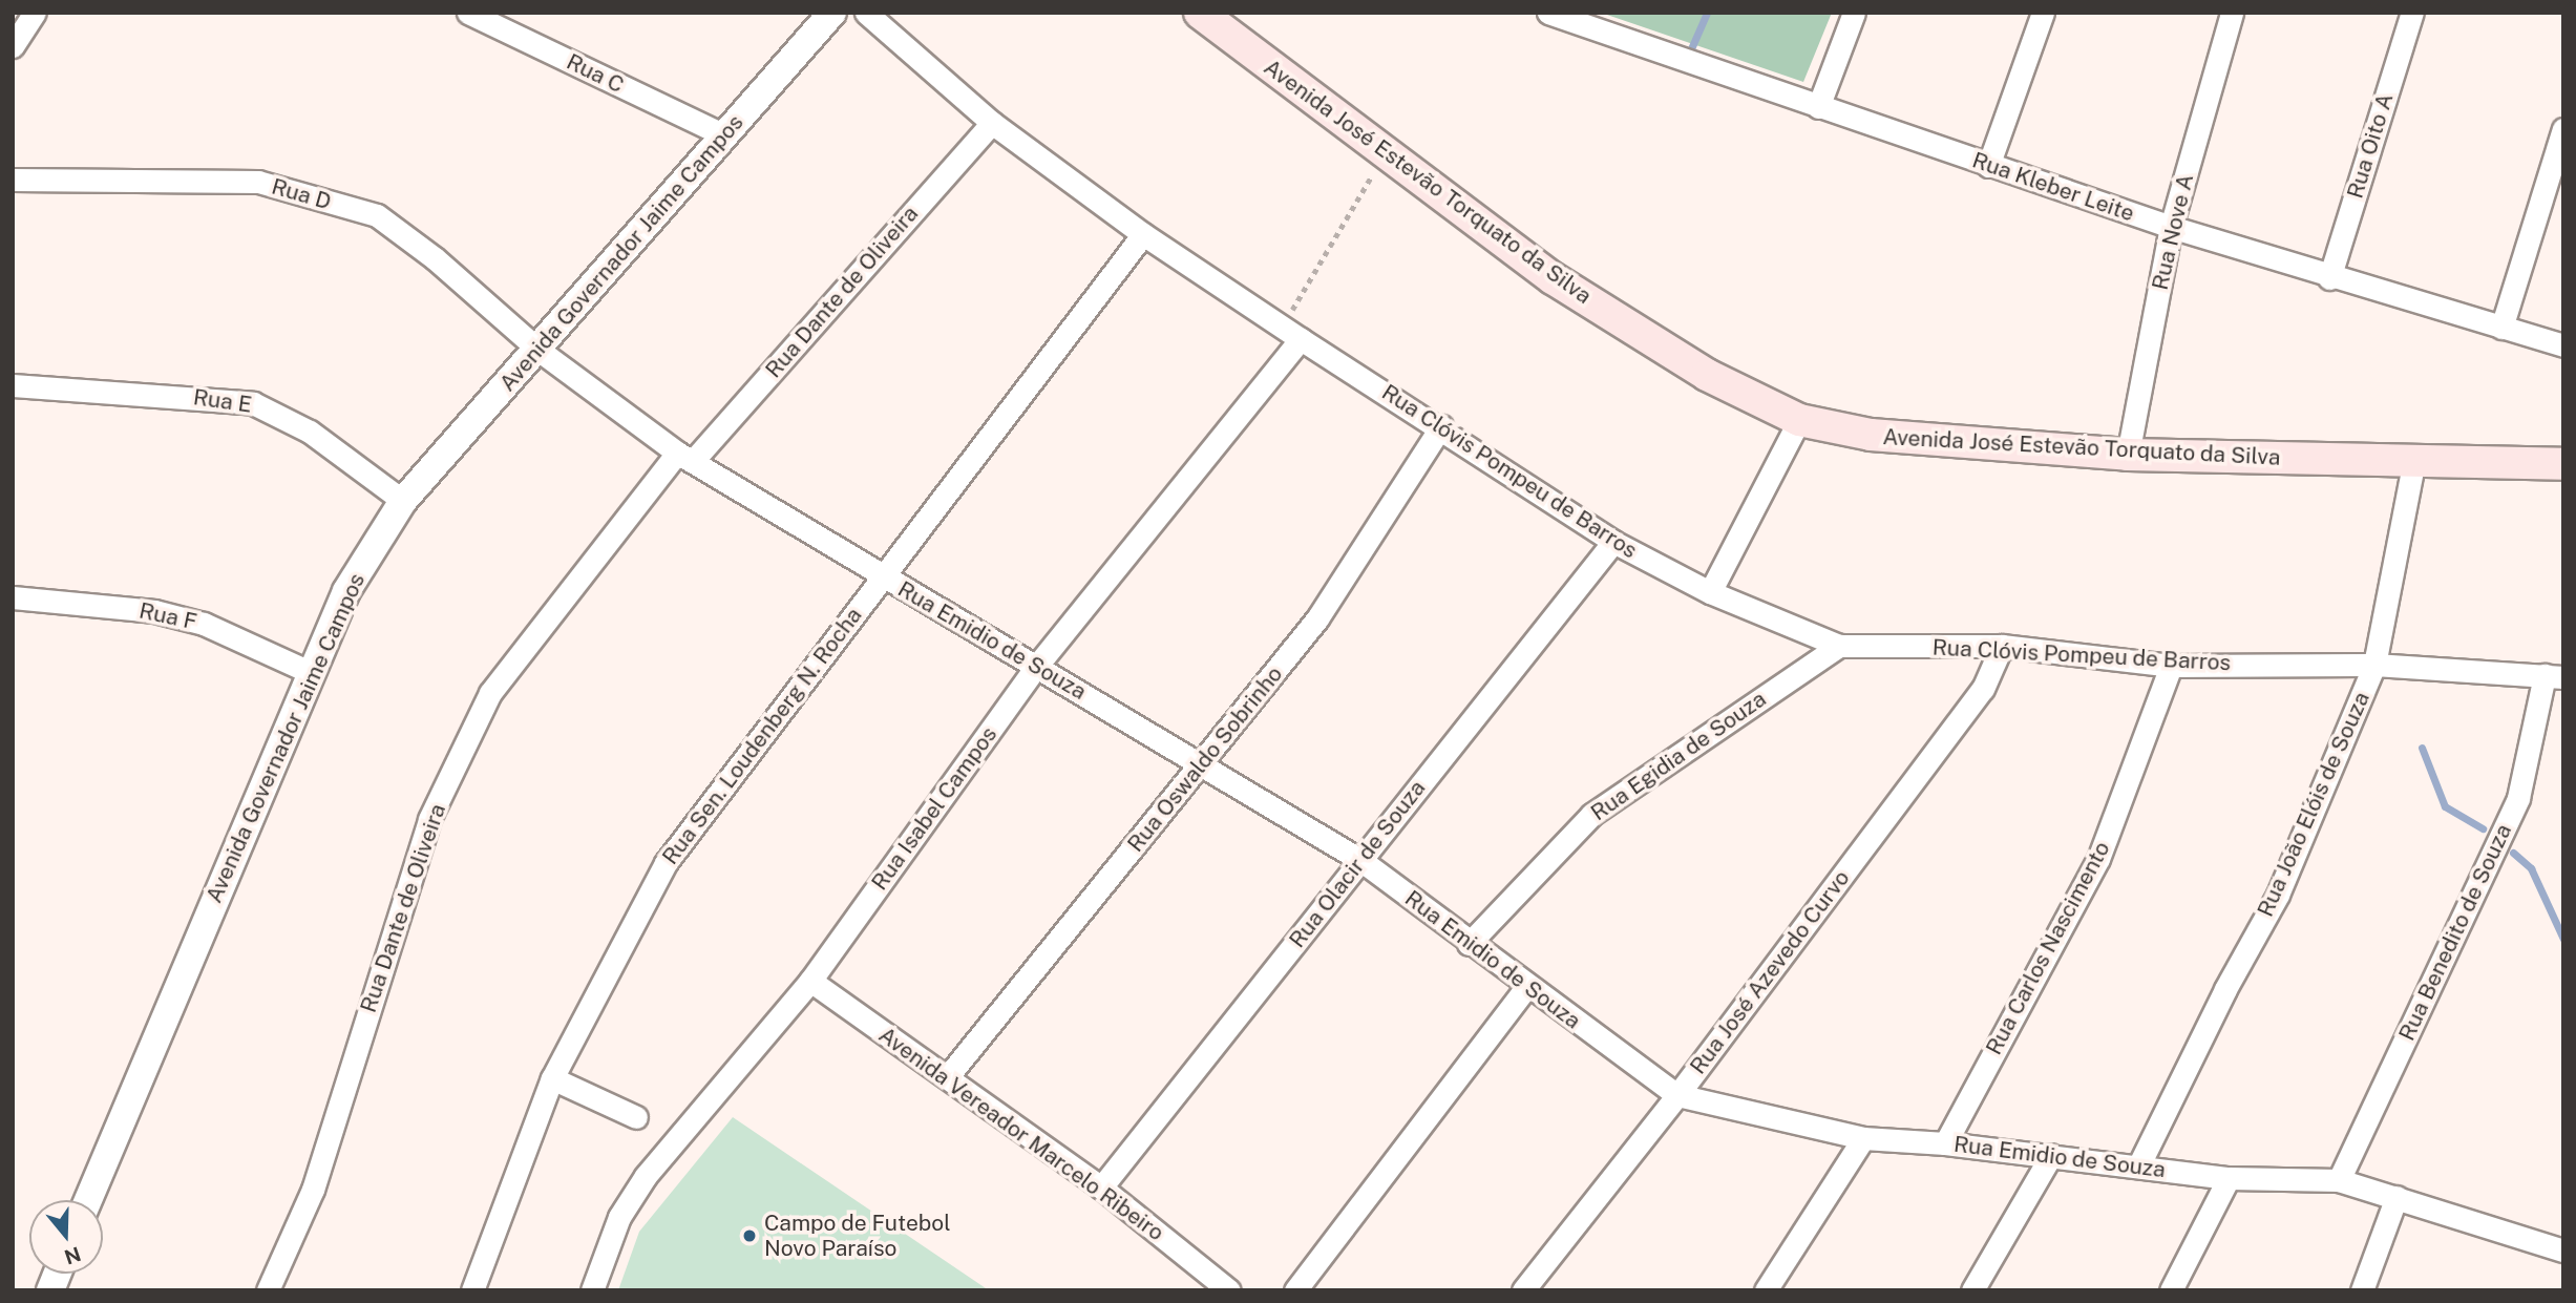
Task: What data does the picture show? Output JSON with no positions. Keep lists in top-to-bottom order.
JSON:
{
  "streets": {
    "main road": ["Avenida José Estevão Torquato da Silva"],
    "street": [
      "Rua C",
      "Rua Oito A",
      "Rua Kleber Leite",
      "Rua D",
      "Rua Nove A",
      "Avenida Governador Jaime Campos",
      "Rua Dante de Oliveira",
      "Rua E",
      "Rua Clóvis Pompeu de Barros",
      "Rua F",
      "Rua Emidio de Souza",
      "Rua Sen. Loudenberg N. Rocha",
      "Rua Egidia de Souza",
      "Rua Oswaldo Sobrinho",
      "Rua João Elóis de Souza",
      "Rua Isabel Campos",
      "Rua Olacir de Souza",
      "Rua Benedito de Souza",
      "Rua Carlos Nascimento",
      "Rua José Azevedo Curvo",
      "Avenida Vereador Marcelo Ribeiro"
    ]
  },
  "crossings": [
    ["Rua C", "Avenida Governador Jaime Campos"],
    ["Rua Oito A", "Rua Kleber Leite"],
    ["Avenida José Estevão Torquato da Silva", "Rua Nove A"],
    ["Avenida José Estevão Torquato da Silva", "Rua João Elóis de Souza"],
    ["Rua Kleber Leite", "Rua Nove A"],
    ["Rua D", "Avenida Governador Jaime Campos"],
    ["Rua D", "Rua Emidio de Souza"],
    ["Avenida Governador Jaime Campos", "Rua E"],
    ["Avenida Governador Jaime Campos", "Rua F"],
    ["Avenida Governador Jaime Campos", "Rua Emidio de Souza"],
    ["Rua Dante de Oliveira", "Rua Clóvis Pompeu de Barros"],
    ["Rua Dante de Oliveira", "Rua Emidio de Souza"],
    ["Rua Clóvis Pompeu de Barros", "Rua Sen. Loudenberg N. Rocha"],
    ["Rua Clóvis Pompeu de Barros", "Rua Egidia de Souza"],
    ["Rua Clóvis Pompeu de Barros", "Rua Oswaldo Sobrinho"],
    ["Rua Clóvis Pompeu de Barros", "Rua João Elóis de Souza"],
    ["Rua Clóvis Pompeu de Barros", "Rua Isabel Campos"],
    ["Rua Clóvis Pompeu de Barros", "Rua Olacir de Souza"],
    ["Rua Clóvis Pompeu de Barros", "Rua Benedito de Souza"],
    ["Rua Clóvis Pompeu de Barros", "Rua Carlos Nascimento"],
    ["Rua Clóvis Pompeu de Barros", "Rua José Azevedo Curvo"],
    ["Rua Emidio de Souza", "Rua Sen. Loudenberg N. Rocha"],
    ["Rua Emidio de Souza", "Rua Egidia de Souza"],
    ["Rua Emidio de Souza", "Rua Oswaldo Sobrinho"],
    ["Rua Emidio de Souza", "Rua João Elóis de Souza"],
    ["Rua Emidio de Souza", "Rua Isabel Campos"],
    ["Rua Emidio de Souza", "Rua Olacir de Souza"],
    ["Rua Emidio de Souza", "Rua Benedito de Souza"],
    ["Rua Emidio de Souza", "Rua Carlos Nascimento"],
    ["Rua Emidio de Souza", "Rua José Azevedo Curvo"],
    ["Rua Oswaldo Sobrinho", "Avenida Vereador Marcelo Ribeiro"],
    ["Rua Isabel Campos", "Avenida Vereador Marcelo Ribeiro"],
    ["Rua Olacir de Souza", "Avenida Vereador Marcelo Ribeiro"]
  ],
  "places": ["Campo de Futebol Novo Paraíso"],
  "north": "bottom"
}
